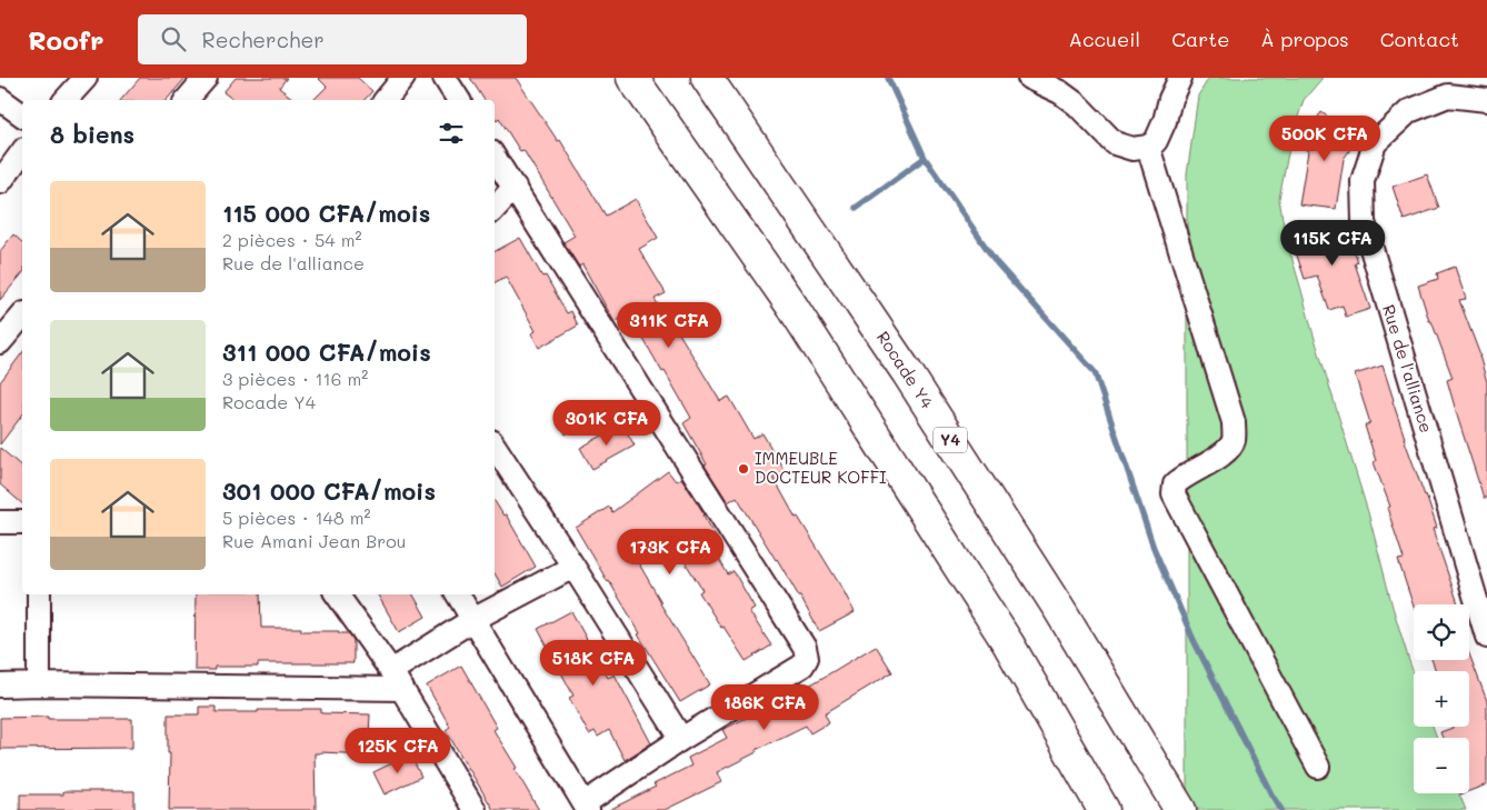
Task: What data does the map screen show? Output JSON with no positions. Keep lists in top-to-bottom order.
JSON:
{
  "streets": {
    "highway": ["Rocade Y4", "Y4"],
    "street": ["Rue de l'alliance"]
  },
  "places": ["IMMEUBLE DOCTEUR KOFFI"],
  "page": {
    "header": "Roofr",
    "search": "Rechercher",
    "nav": [
      "Accueil",
      "Carte",
      "À propos",
      "Contact"
    ],
    "heading": "8 biens",
    "price": [
      "500K CFA",
      "115K CFA",
      "311K CFA",
      "301K CFA",
      "173K CFA",
      "518K CFA",
      "186K CFA",
      "125K CFA"
    ],
    "list": [
      {
        "name": "115 000 CFA/mois",
        "note": "2 pièces · 54 m² · Rue de l'alliance"
      },
      {
        "name": "311 000 CFA/mois",
        "note": "3 pièces · 116 m² · Rocade Y4"
      },
      {
        "name": "301 000 CFA/mois",
        "note": "5 pièces · 148 m² · Rue Amani Jean Brou"
      }
    ],
    "map_buttons": ["+", "−"]
  }
}
